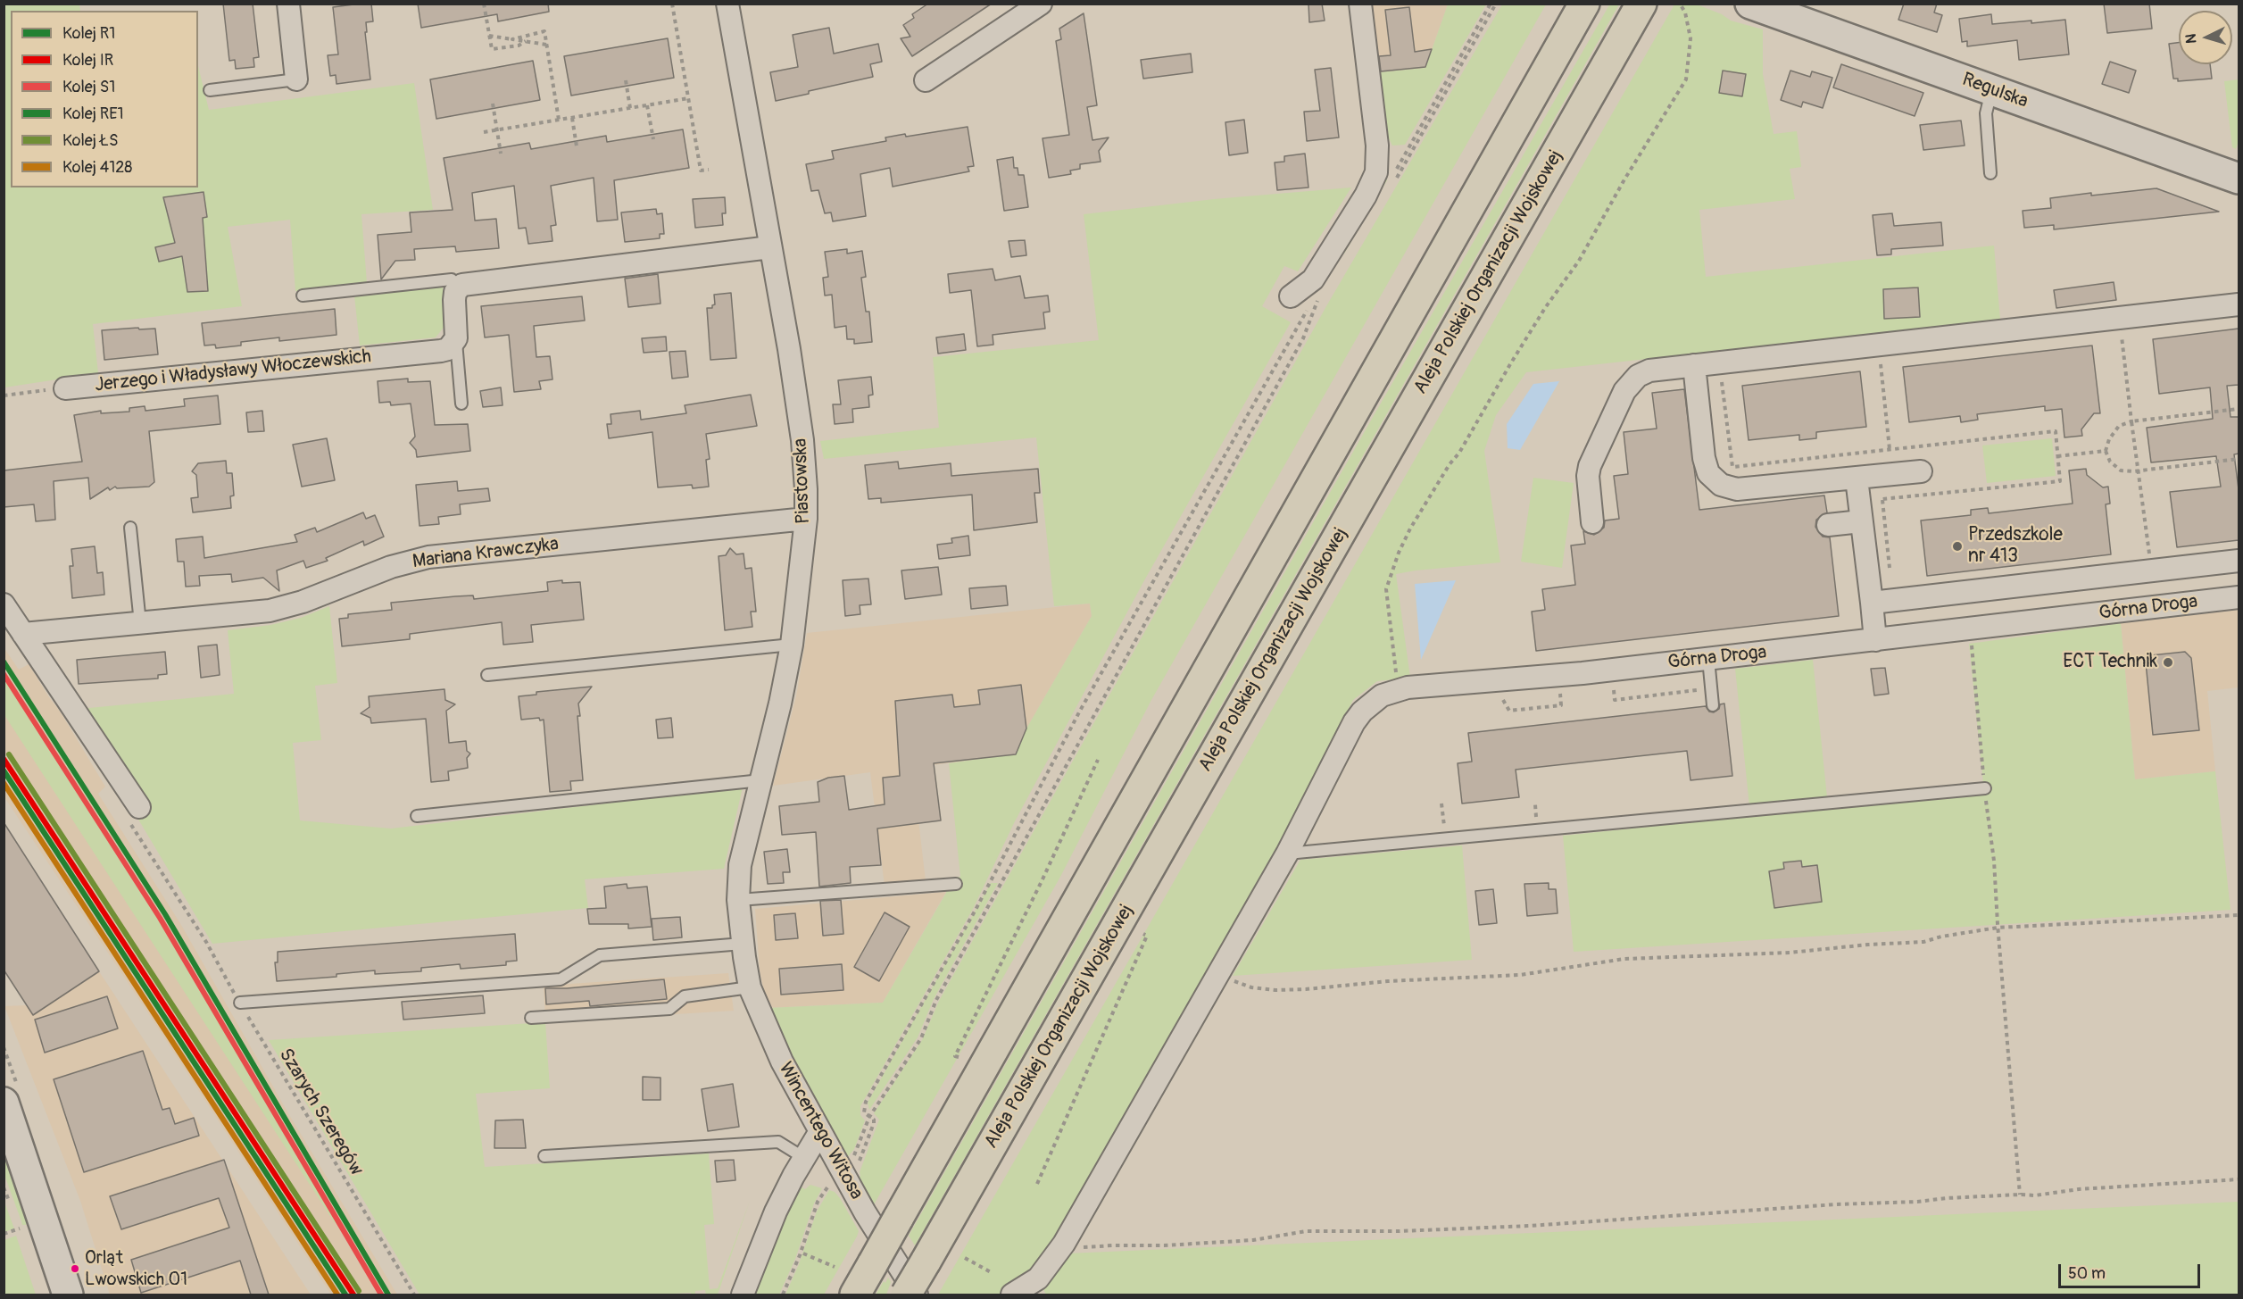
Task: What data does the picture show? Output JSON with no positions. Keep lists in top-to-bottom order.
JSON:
{
  "streets": {
    "highway": ["Aleja Polskiej Organizacji Wojskowej"],
    "street": [
      "Regulska",
      "Jerzego i Władysławy Włoczewskich",
      "Piastowska",
      "Mariana Krawczyka",
      "Górna Droga",
      "Wincentego Witosa"
    ],
    "path": ["Szarych Szeregów"]
  },
  "crossings": [
    ["Piastowska", "Mariana Krawczyka"],
    ["Piastowska", "Wincentego Witosa"]
  ],
  "places": ["Przedszkole nr 413", "ECT Technik", "Orląt Lwowskich 01"],
  "lines": [
    "rail line R1",
    "rail line S1",
    "rail line ŁS",
    "rail line IR",
    "rail line RE1",
    "rail line 4128"
  ],
  "legend": [
    "Kolej R1",
    "Kolej IR",
    "Kolej S1",
    "Kolej RE1",
    "Kolej ŁS",
    "Kolej 4128"
  ],
  "scale_bar": "50 m",
  "north": "left"
}
